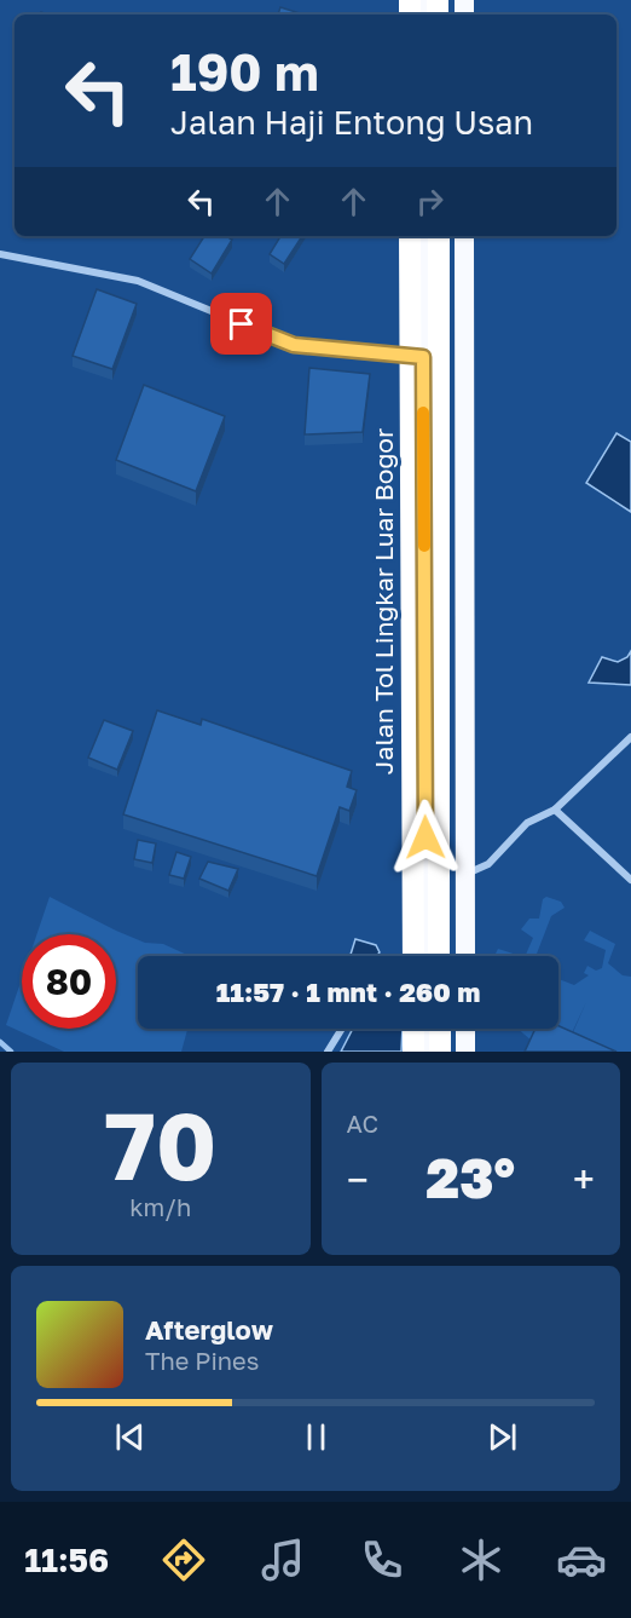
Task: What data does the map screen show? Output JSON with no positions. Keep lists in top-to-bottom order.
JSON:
{
  "streets": {
    "highway": ["Jalan Tol Lingkar Luar Bogor"]
  },
  "page": {
    "turn": ["190 m", "Jalan Haji Entong Usan"],
    "limit": "80",
    "trip": "11:57 · 1 mnt · 260 m",
    "tile": [
      ["70", "km/h"],
      "AC"
    ],
    "heat": ["−", "23°", "+"],
    "song": ["Afterglow", "The Pines"],
    "tabs": "11:56"
  }
}
